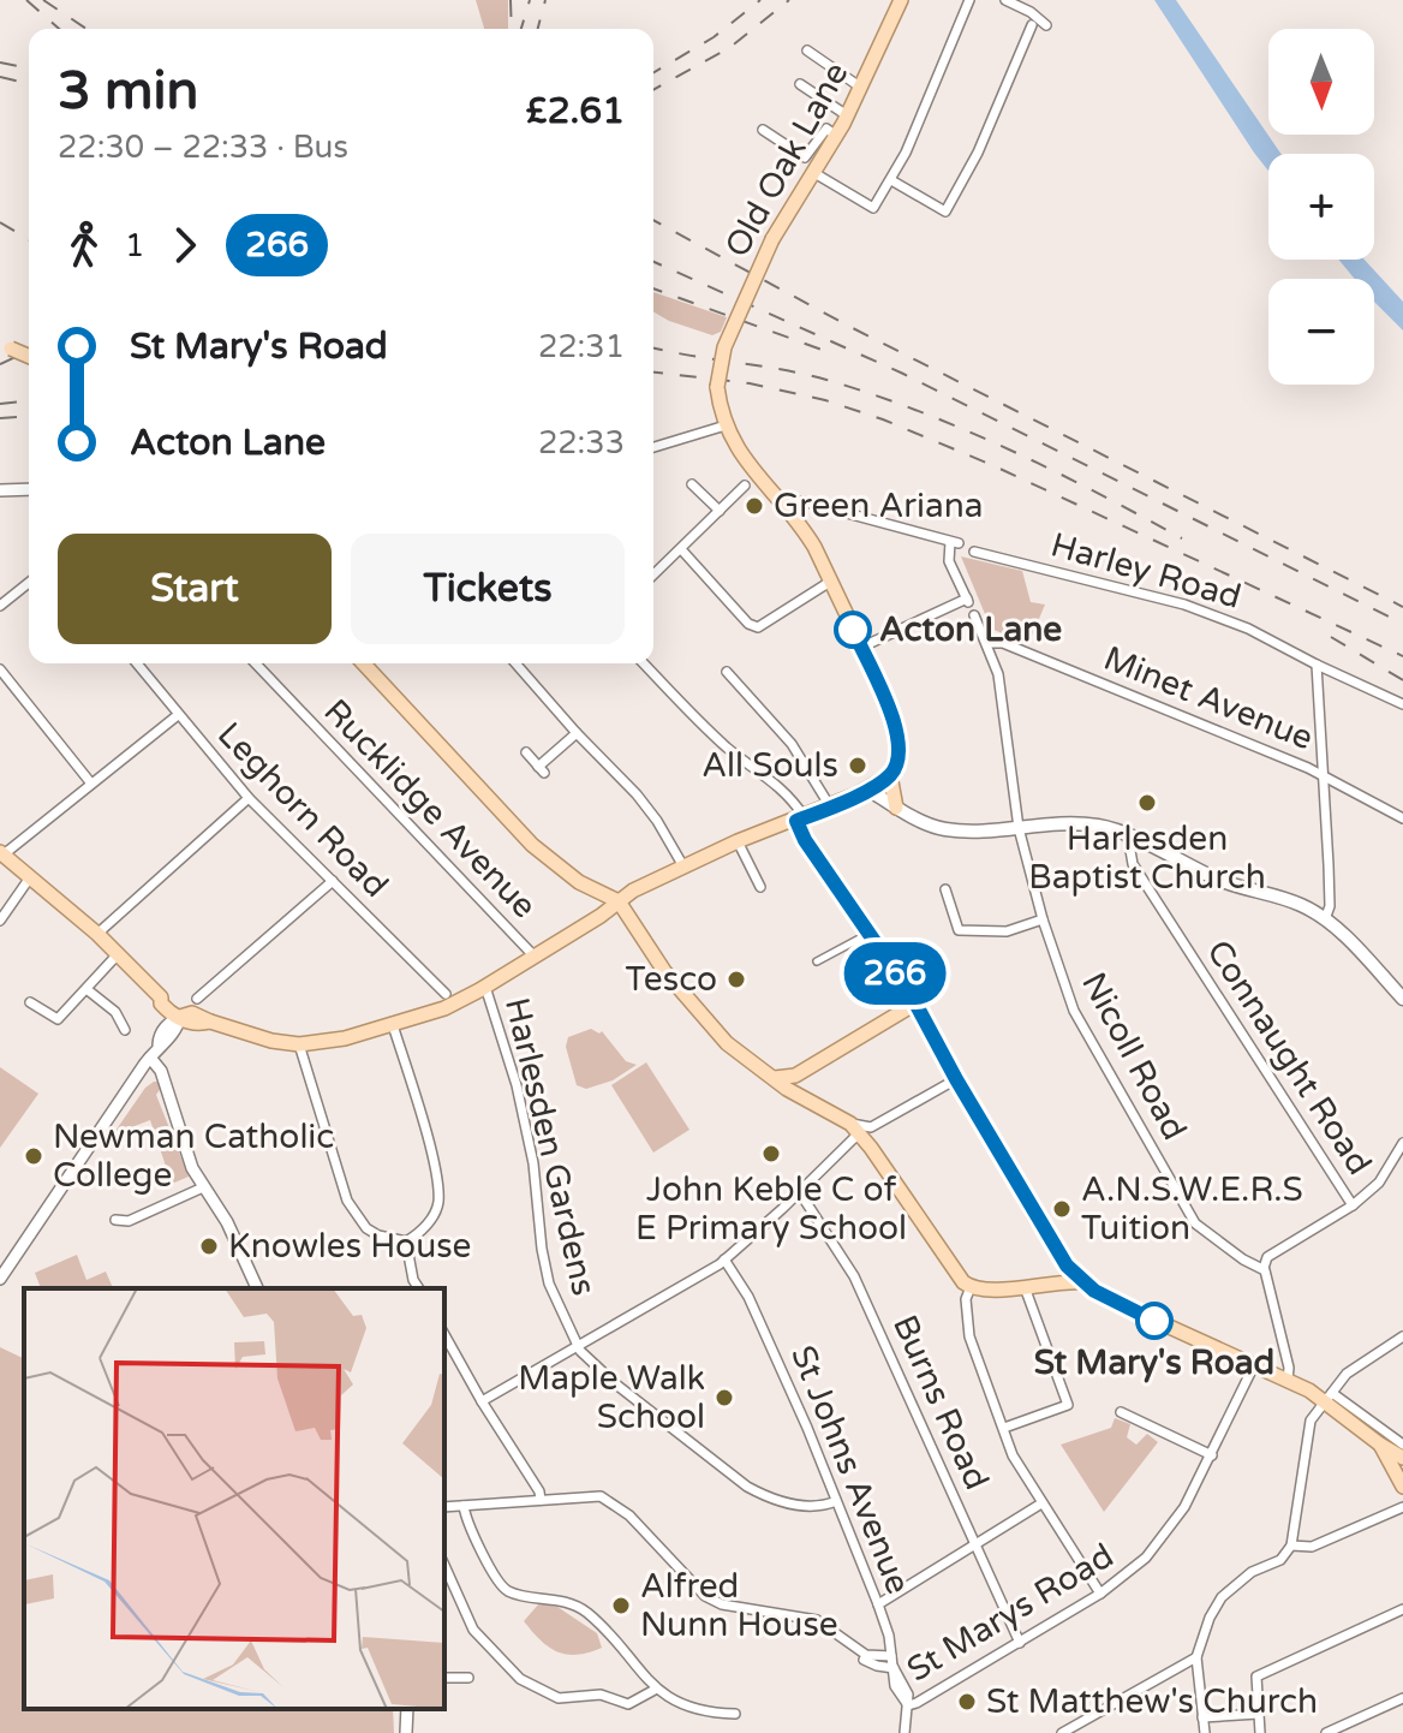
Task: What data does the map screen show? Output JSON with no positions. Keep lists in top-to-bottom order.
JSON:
{
  "streets": {
    "main road": ["Old Oak Lane"],
    "street": [
      "Harley Road",
      "Minet Avenue",
      "Rucklidge Avenue",
      "Leghorn Road",
      "Nicoll Road",
      "Connaught Road",
      "Harlesden Gardens",
      "Burns Road",
      "St Johns Avenue",
      "St Marys Road"
    ]
  },
  "crossings": [
    ["Minet Avenue", "Nicoll Road"],
    ["Harlesden Gardens", "St Johns Avenue"],
    ["Burns Road", "St Marys Road"],
    ["St Johns Avenue", "St Marys Road"]
  ],
  "places": [
    "Green Ariana",
    "Acton Lane",
    "All Souls",
    "Harlesden Baptist Church",
    "Tesco",
    "John Keble C of E Primary School",
    "Newman Catholic College",
    "A.N.S.W.E.R.S Tuition",
    "Knowles House",
    "St Mary's Road",
    "Maple Walk School",
    "Alfred Nunn House",
    "St Matthew's Church"
  ],
  "lines": ["bus line 266"],
  "north": "bottom",
  "page": {
    "on_map": "266",
    "map_buttons": ["+", "−"],
    "heading": ["3 min", "22:30 – 22:33 · Bus", "£2.61"],
    "legs": ["1", "266"],
    "list": [
      {
        "name": "St Mary's Road",
        "value": "22:31"
      },
      {
        "name": "Acton Lane",
        "value": "22:33"
      }
    ],
    "buttons": ["Start", "Tickets"]
  }
}
